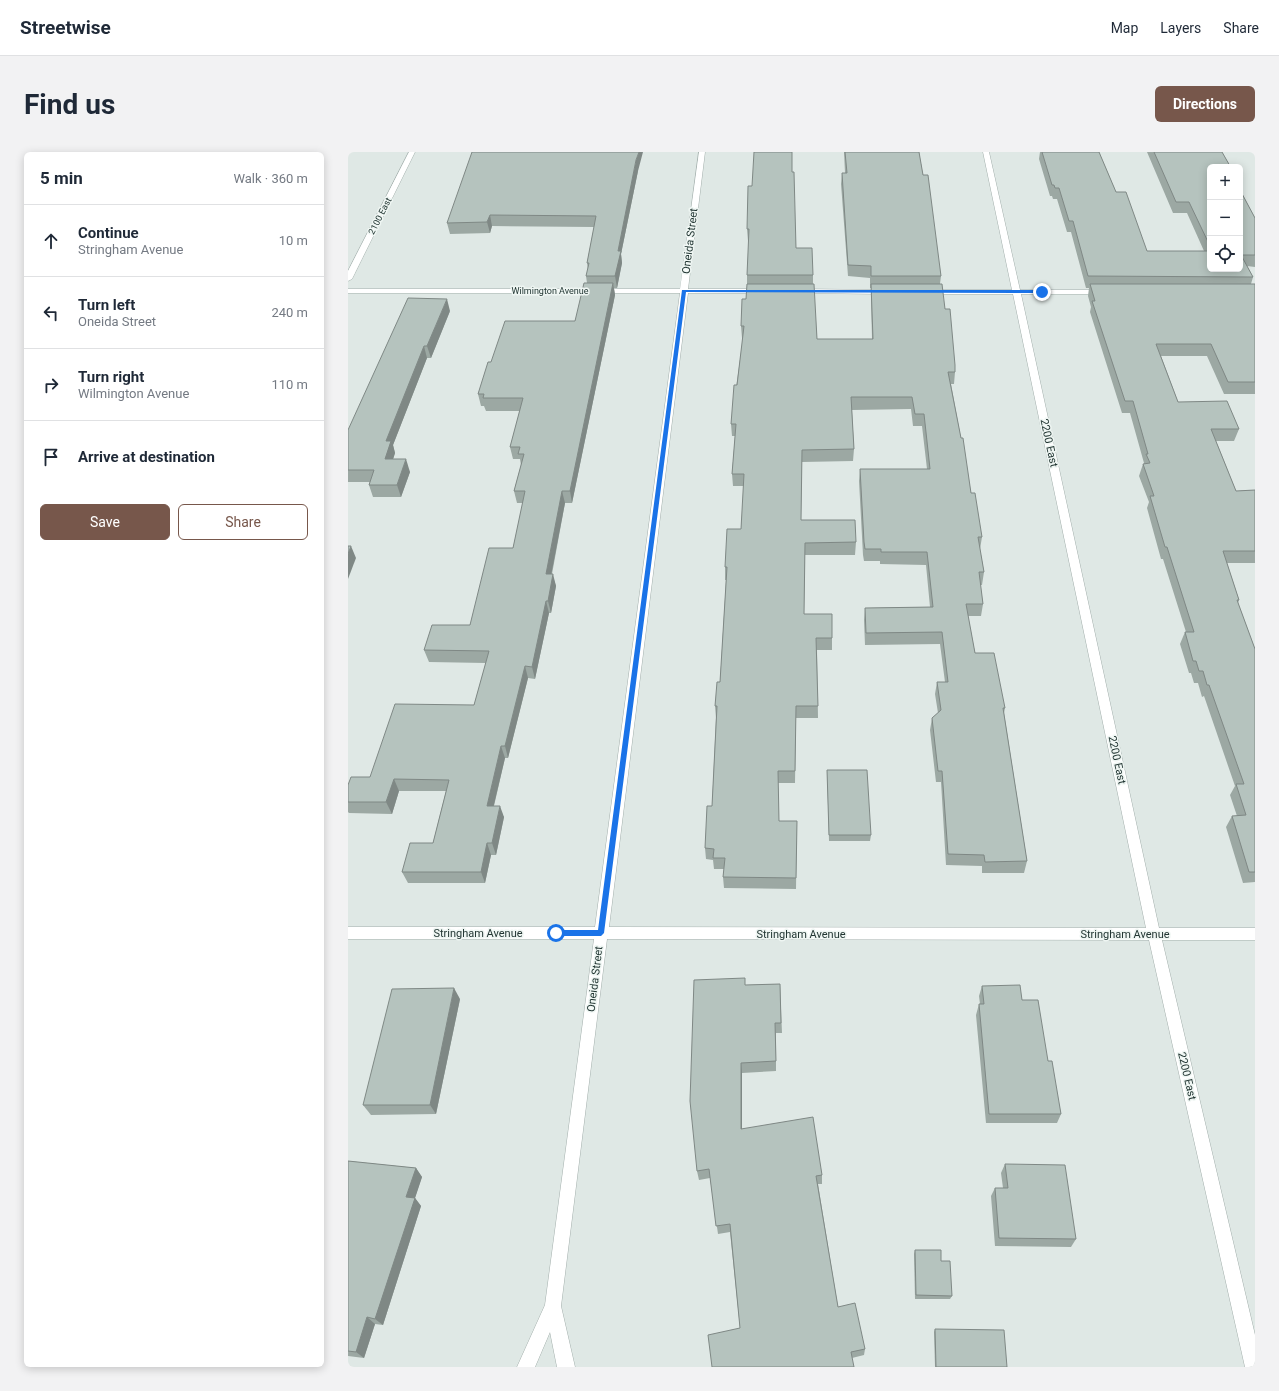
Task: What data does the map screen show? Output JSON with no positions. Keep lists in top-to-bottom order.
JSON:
{
  "streets": {
    "street": [
      "2100 East",
      "Oneida Street",
      "Wilmington Avenue",
      "2200 East",
      "Stringham Avenue"
    ]
  },
  "crossings": [
    ["Oneida Street", "Wilmington Avenue"],
    ["Oneida Street", "Stringham Avenue"],
    ["2200 East", "Stringham Avenue"]
  ],
  "page": {
    "header": "Streetwise",
    "nav": ["Map", "Layers", "Share"],
    "buttons": [
      "Directions",
      ["Save", "Share"]
    ],
    "title": "Find us",
    "heading": ["5 min", "Walk · 360 m"],
    "map_buttons": ["+", "−"],
    "list": [
      ["Continue", "Stringham Avenue", "10 m"],
      ["Turn left", "Oneida Street", "240 m"],
      ["Turn right", "Wilmington Avenue", "110 m"],
      "Arrive at destination"
    ]
  }
}
